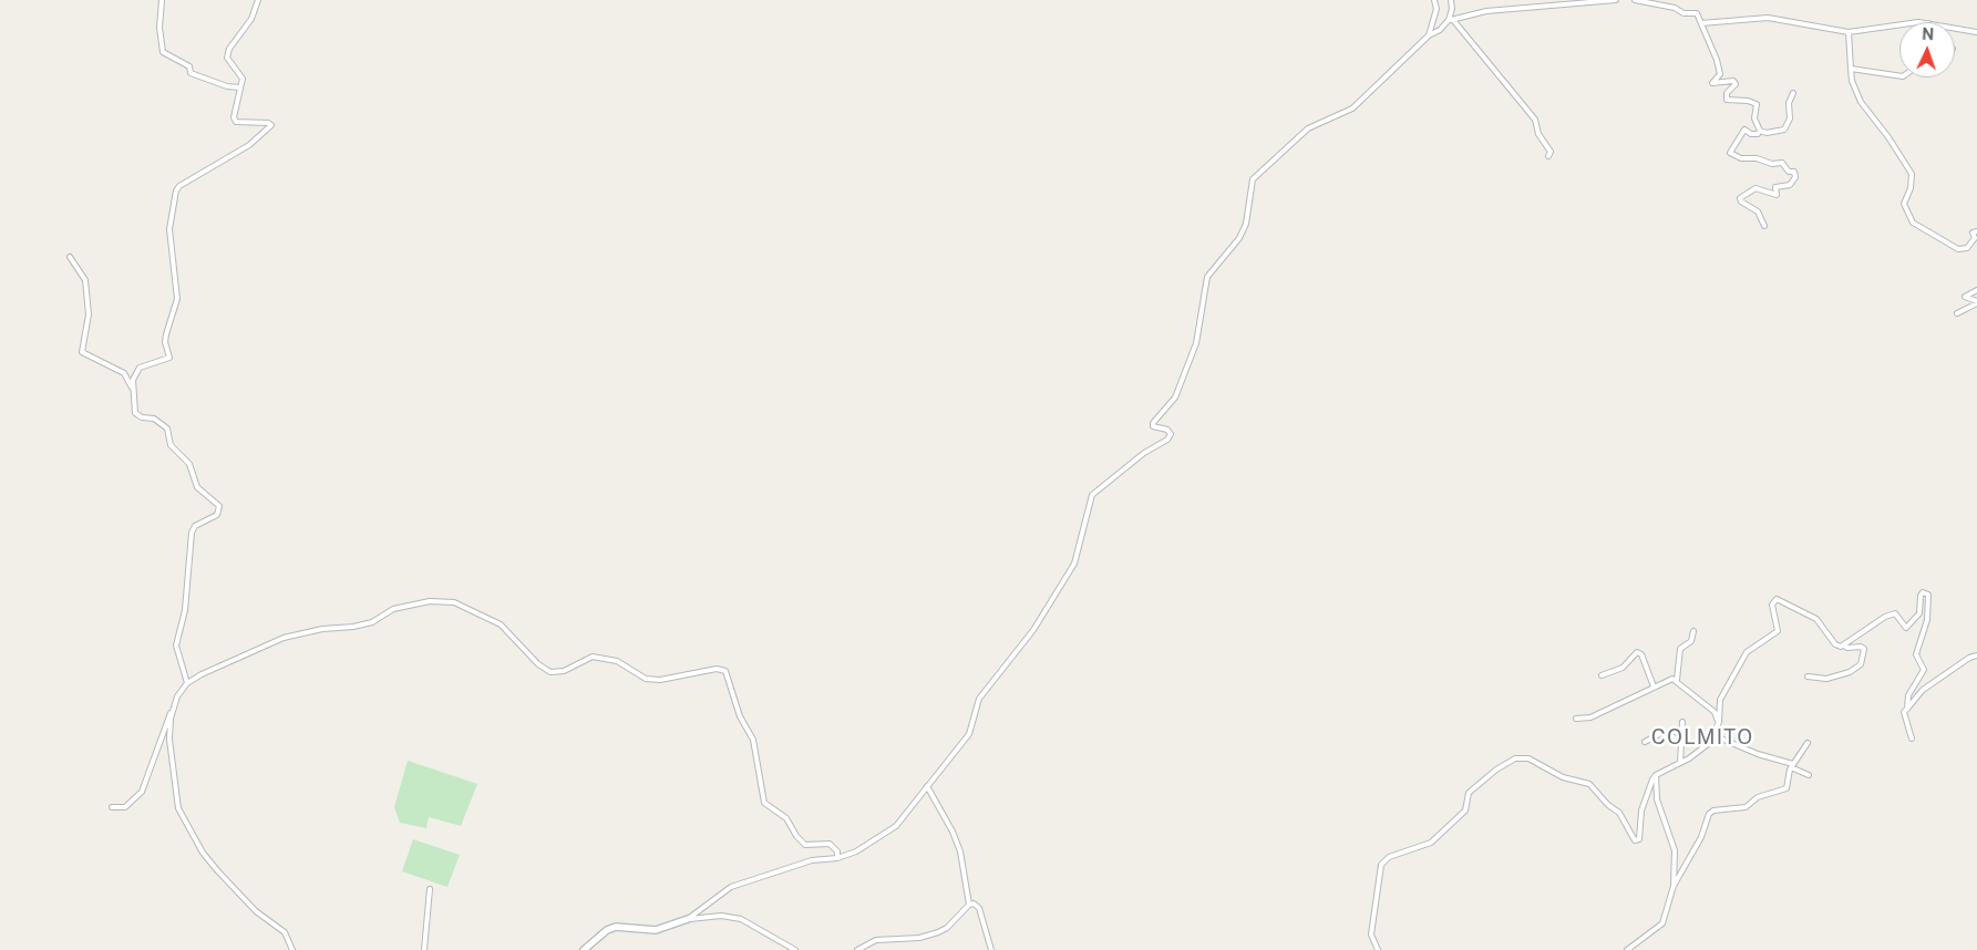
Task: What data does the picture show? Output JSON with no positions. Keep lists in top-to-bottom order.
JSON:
{
  "districts": ["COLMITO"],
  "north": "top"
}
